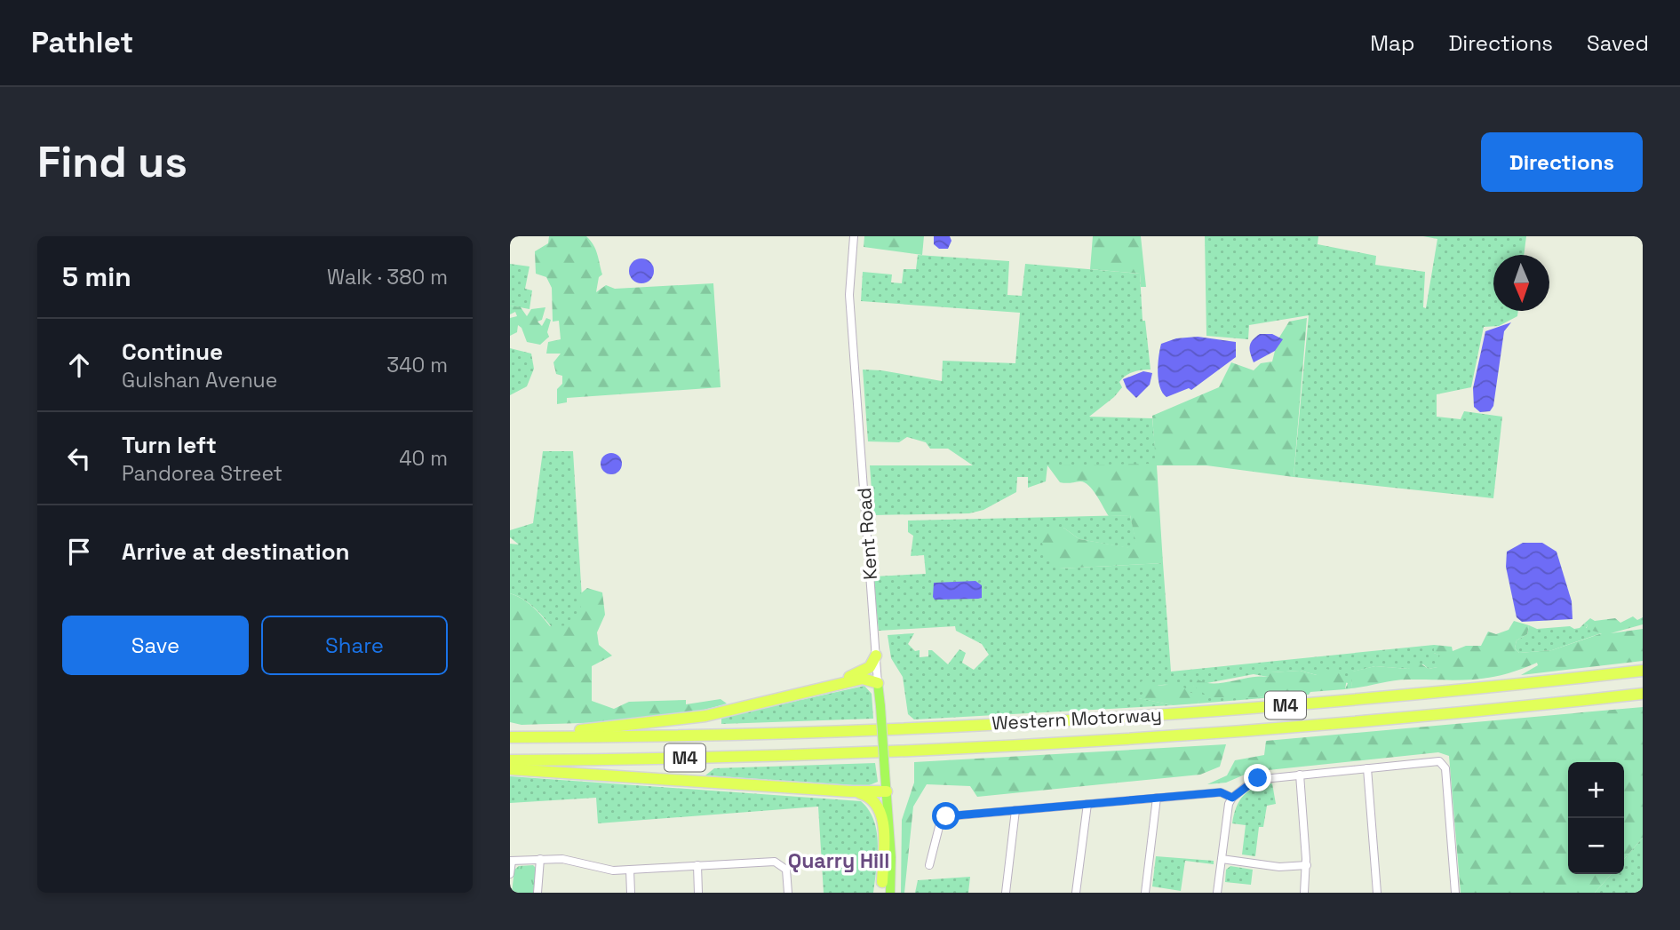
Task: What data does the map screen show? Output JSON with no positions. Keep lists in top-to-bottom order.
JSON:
{
  "streets": {
    "highway": ["M4", "Western Motorway"],
    "main road": ["Kent Road"]
  },
  "districts": ["Quarry Hill"],
  "north": "bottom",
  "page": {
    "header": "Pathlet",
    "nav": ["Map", "Directions", "Saved"],
    "buttons": [
      "Directions",
      ["Save", "Share"]
    ],
    "title": "Find us",
    "heading": ["5 min", "Walk · 380 m"],
    "list": [
      ["Continue", "Gulshan Avenue", "340 m"],
      ["Turn left", "Pandorea Street", "40 m"],
      "Arrive at destination"
    ],
    "map_buttons": ["+", "−"]
  }
}
